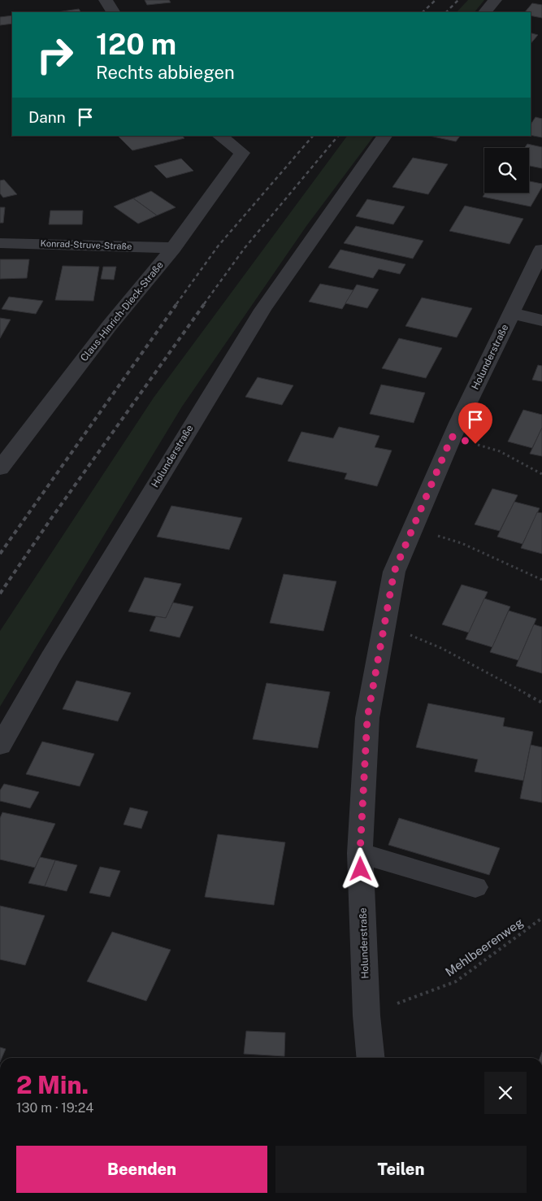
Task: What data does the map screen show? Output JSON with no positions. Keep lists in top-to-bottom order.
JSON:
{
  "streets": {
    "street": ["Konrad-Struve-Straße", "Claus-Hinrich-Dieck-Straße", "Holunderstraße"],
    "path": ["Mehlbeerenweg"]
  },
  "crossings": [
    ["Konrad-Struve-Straße", "Claus-Hinrich-Dieck-Straße"],
    ["Holunderstraße", "Mehlbeerenweg"]
  ],
  "page": {
    "turn": ["120 m", "Rechts abbiegen"],
    "then": "Dann",
    "heading": ["2 Min.", "130 m · 19:24"],
    "buttons": ["Beenden", "Teilen"]
  }
}
